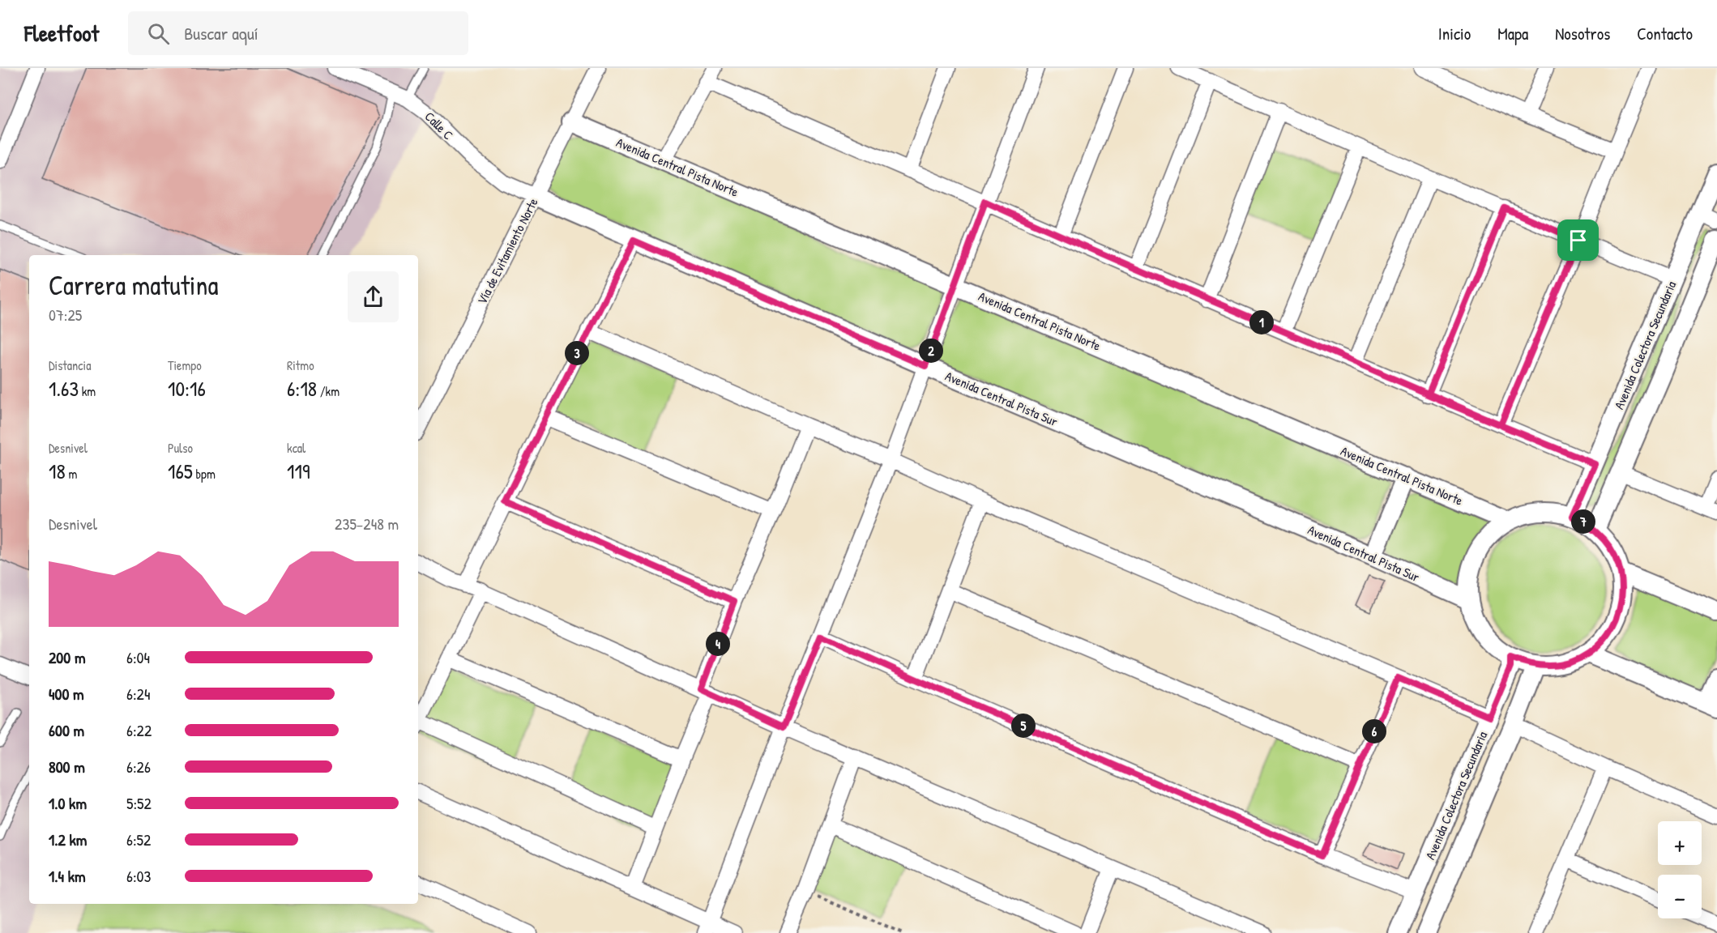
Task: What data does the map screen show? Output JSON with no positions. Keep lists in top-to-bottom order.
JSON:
{
  "streets": {
    "street": [
      "Calle C",
      "Avenida Central Pista Norte",
      "Vía de Evitamiento Norte",
      "Avenida Colectora Secundaria",
      "Avenida Central Pista Sur"
    ]
  },
  "crossings": [
    ["Calle C", "Vía de Evitamiento Norte"],
    ["Calle C", "Avenida Central Pista Sur"],
    ["Avenida Central Pista Norte", "Vía de Evitamiento Norte"],
    ["Avenida Central Pista Norte", "Avenida Colectora Secundaria"],
    ["Avenida Central Pista Norte", "Avenida Central Pista Sur"],
    ["Vía de Evitamiento Norte", "Avenida Central Pista Sur"],
    ["Avenida Colectora Secundaria", "Avenida Central Pista Sur"]
  ],
  "page": {
    "header": "Fleetfoot",
    "search": "Buscar aquí",
    "nav": [
      "Inicio",
      "Mapa",
      "Nosotros",
      "Contacto"
    ],
    "heading": ["Carrera matutina", "07:25"],
    "pins": [
      "1",
      "2",
      "3",
      "7",
      "4",
      "5",
      "6"
    ],
    "stats": [
      ["Distancia", "1.63 km"],
      ["Tiempo", "10:16"],
      ["Ritmo", "6:18 /km"],
      ["Desnivel", "18 m"],
      ["Pulso", "165 bpm"],
      ["kcal", "119"]
    ],
    "chart": ["Desnivel", "235–248 m"],
    "list": [
      {
        "name": "200 m",
        "note": "6:04"
      },
      {
        "name": "400 m",
        "note": "6:24"
      },
      {
        "name": "600 m",
        "note": "6:22"
      },
      {
        "name": "800 m",
        "note": "6:26"
      },
      {
        "name": "1.0 km",
        "note": "5:52"
      },
      {
        "name": "1.2 km",
        "note": "6:52"
      },
      {
        "name": "1.4 km",
        "note": "6:03"
      }
    ],
    "map_buttons": ["+", "−"]
  }
}
